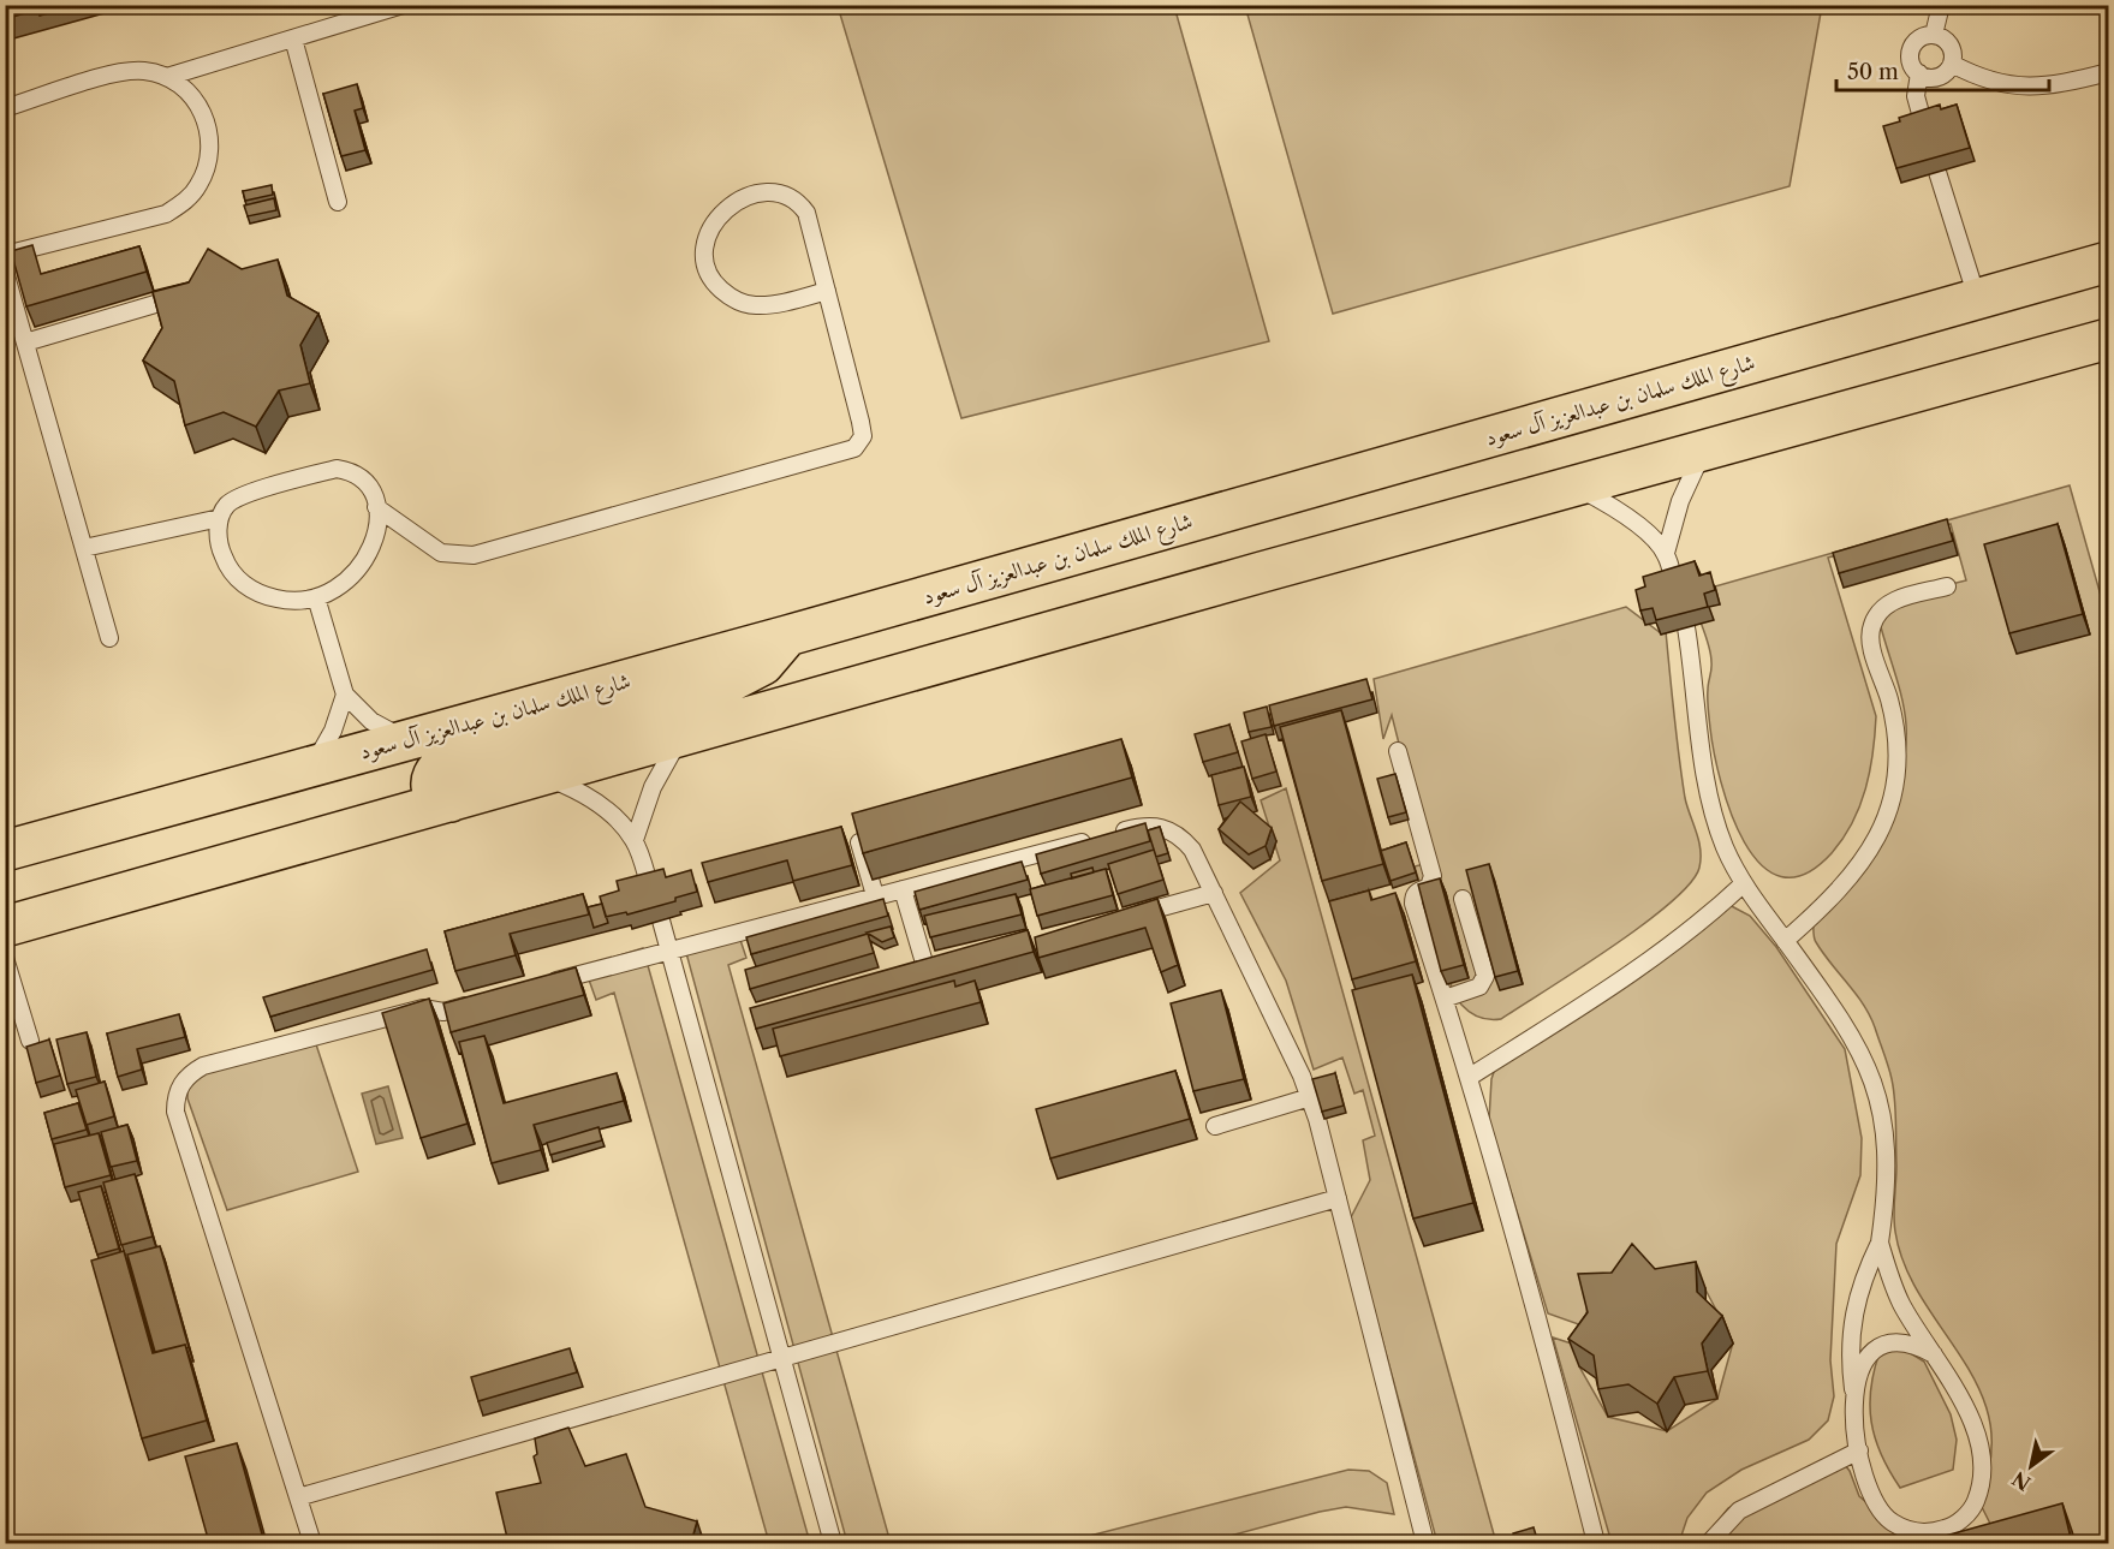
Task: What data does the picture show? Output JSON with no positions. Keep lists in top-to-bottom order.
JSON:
{
  "streets": {
    "main road": ["شارع الملك سلمان بن عبدالعزيز آل سعود"]
  },
  "scale_bar": "50 m",
  "north": "bottom left"
}
